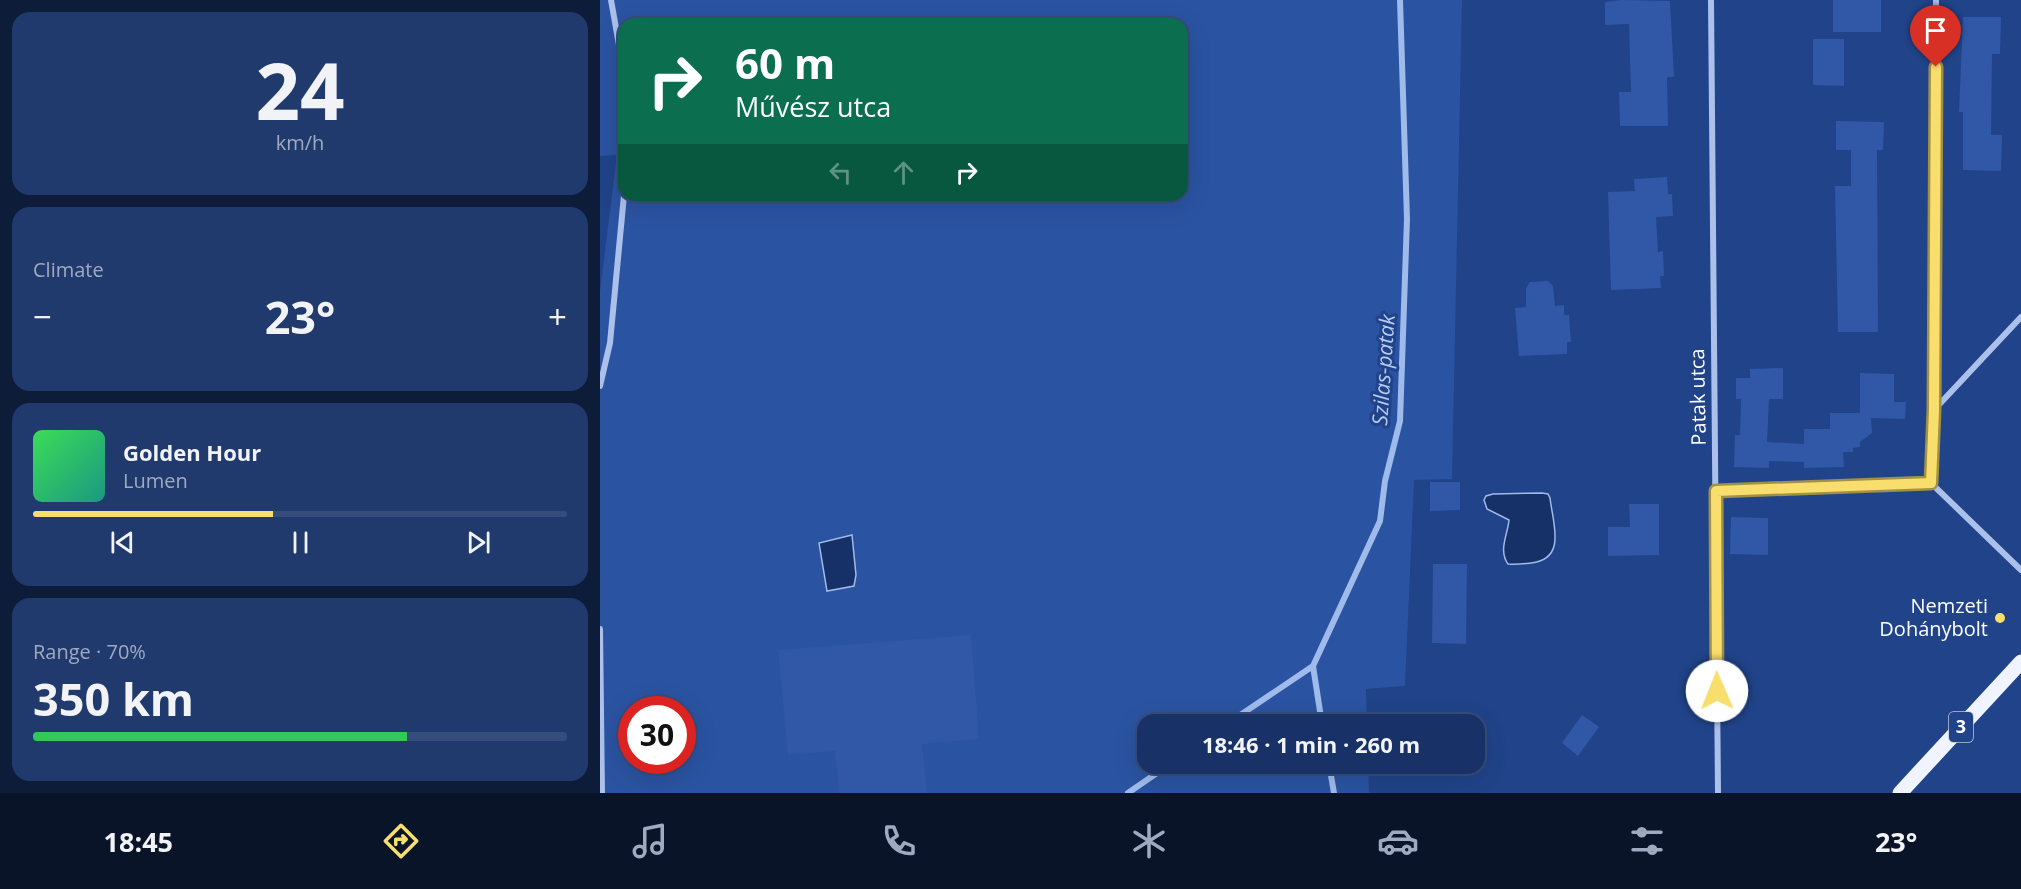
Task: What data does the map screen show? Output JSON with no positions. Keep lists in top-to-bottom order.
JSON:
{
  "streets": {
    "main road": ["3"],
    "street": ["Patak utca"]
  },
  "water": ["Szilas-patak"],
  "places": ["Nemzeti Dohánybolt"],
  "page": {
    "tile": [
      ["24", "km/h"],
      "Climate",
      ["Range · 70%", "350 km"]
    ],
    "turn": ["60 m", "Művész utca"],
    "heat": ["−", "23°", "+"],
    "song": ["Golden Hour", "Lumen"],
    "limit": "30",
    "trip": "18:46 · 1 min · 260 m",
    "tabs": ["18:45", "23°"]
  }
}
